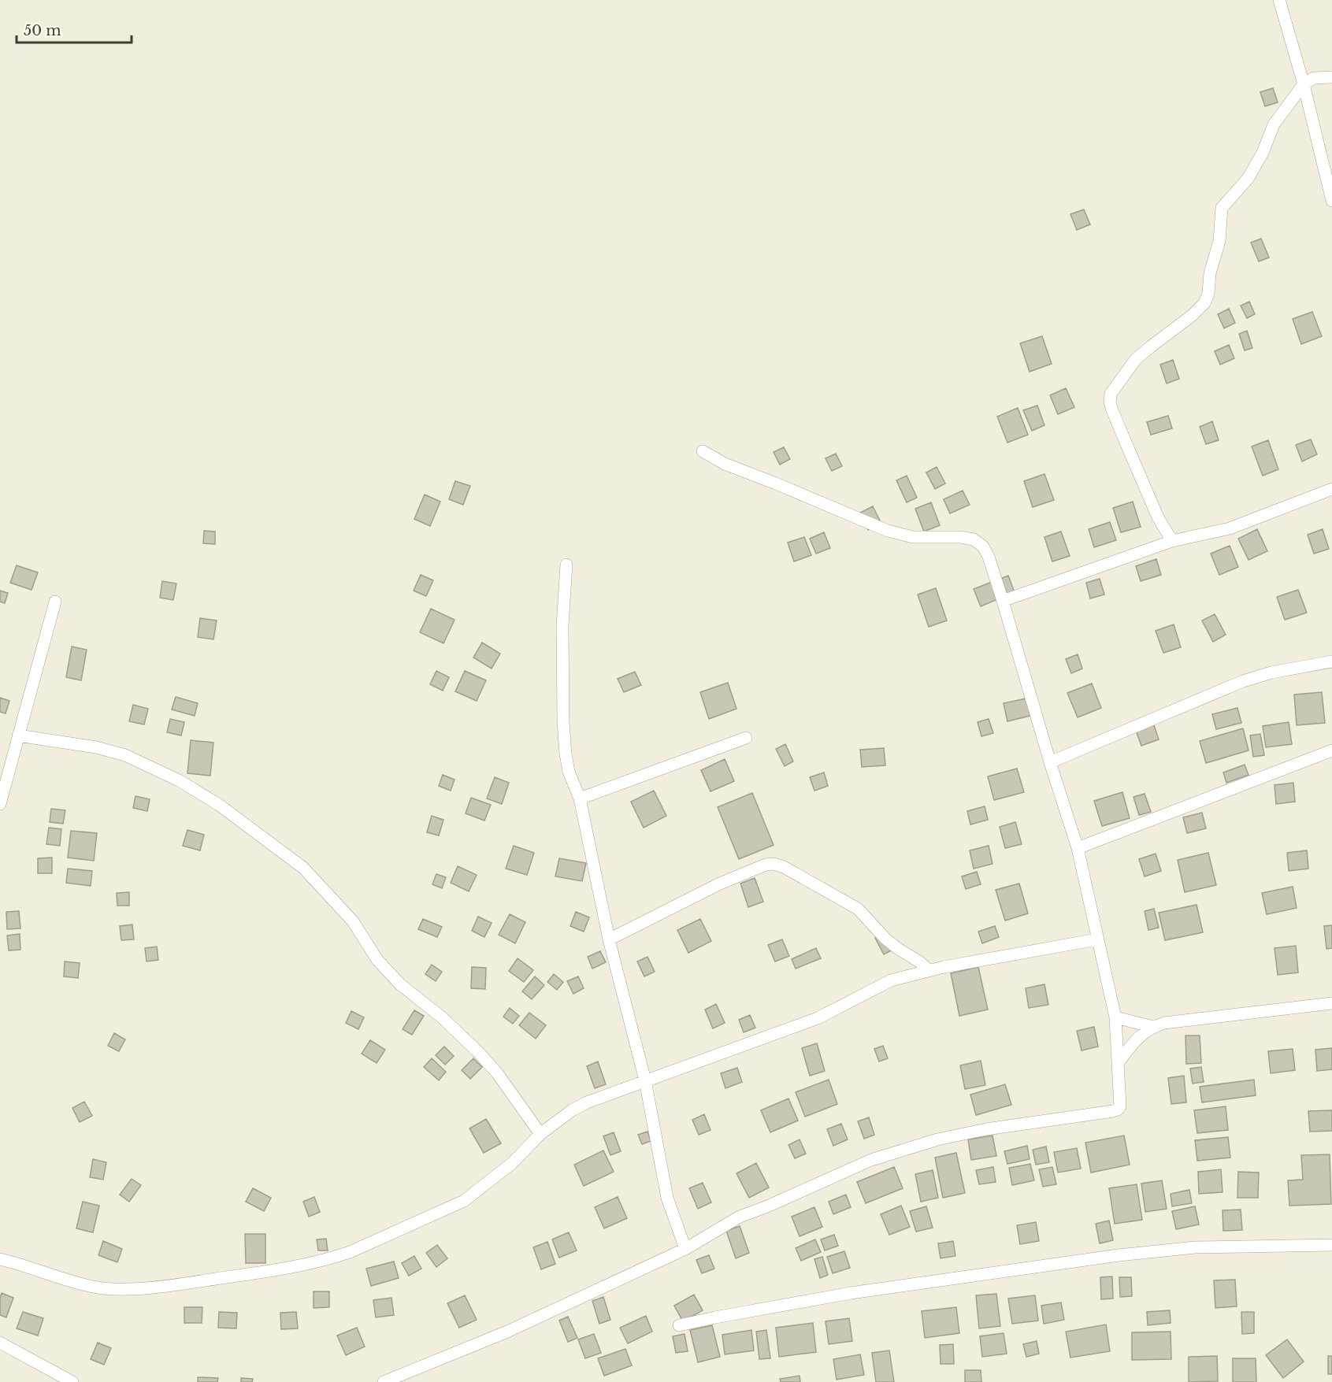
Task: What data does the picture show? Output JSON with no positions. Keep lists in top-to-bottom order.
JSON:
{
  "scale_bar": "50 m"
}
